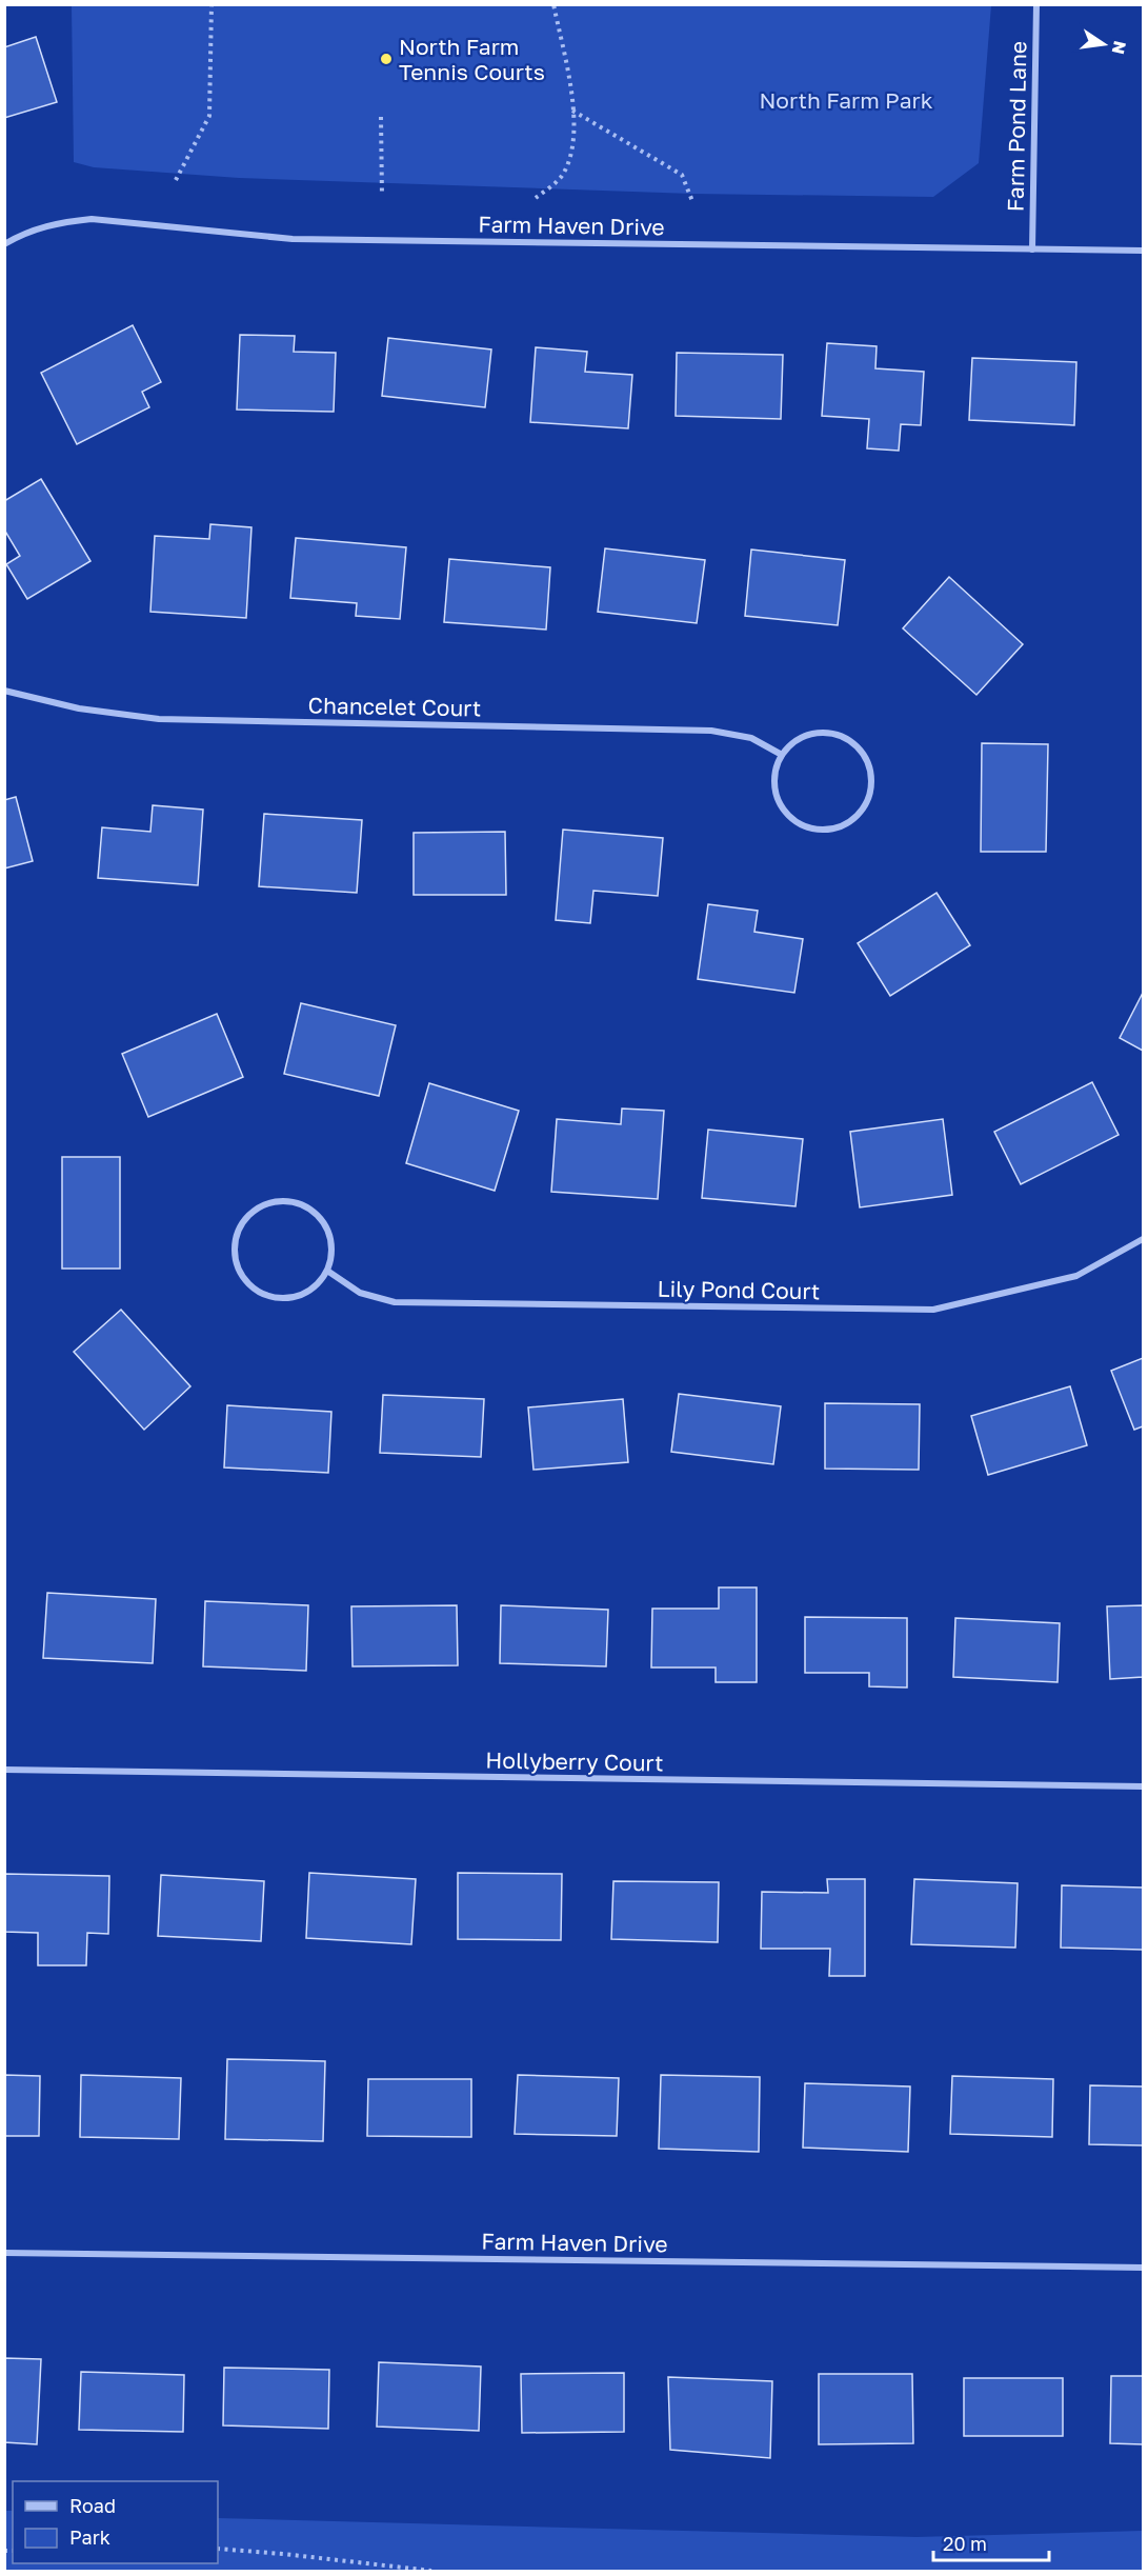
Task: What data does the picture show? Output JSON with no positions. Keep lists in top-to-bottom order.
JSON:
{
  "streets": {
    "street": [
      "Farm Pond Lane",
      "Farm Haven Drive",
      "Chancelet Court",
      "Lily Pond Court",
      "Hollyberry Court"
    ]
  },
  "crossings": [
    ["Farm Pond Lane", "Farm Haven Drive"]
  ],
  "parks": ["North Farm Park"],
  "places": ["North Farm Tennis Courts"],
  "legend": ["Road", "Park"],
  "scale_bar": "20 m",
  "north": "right"
}
